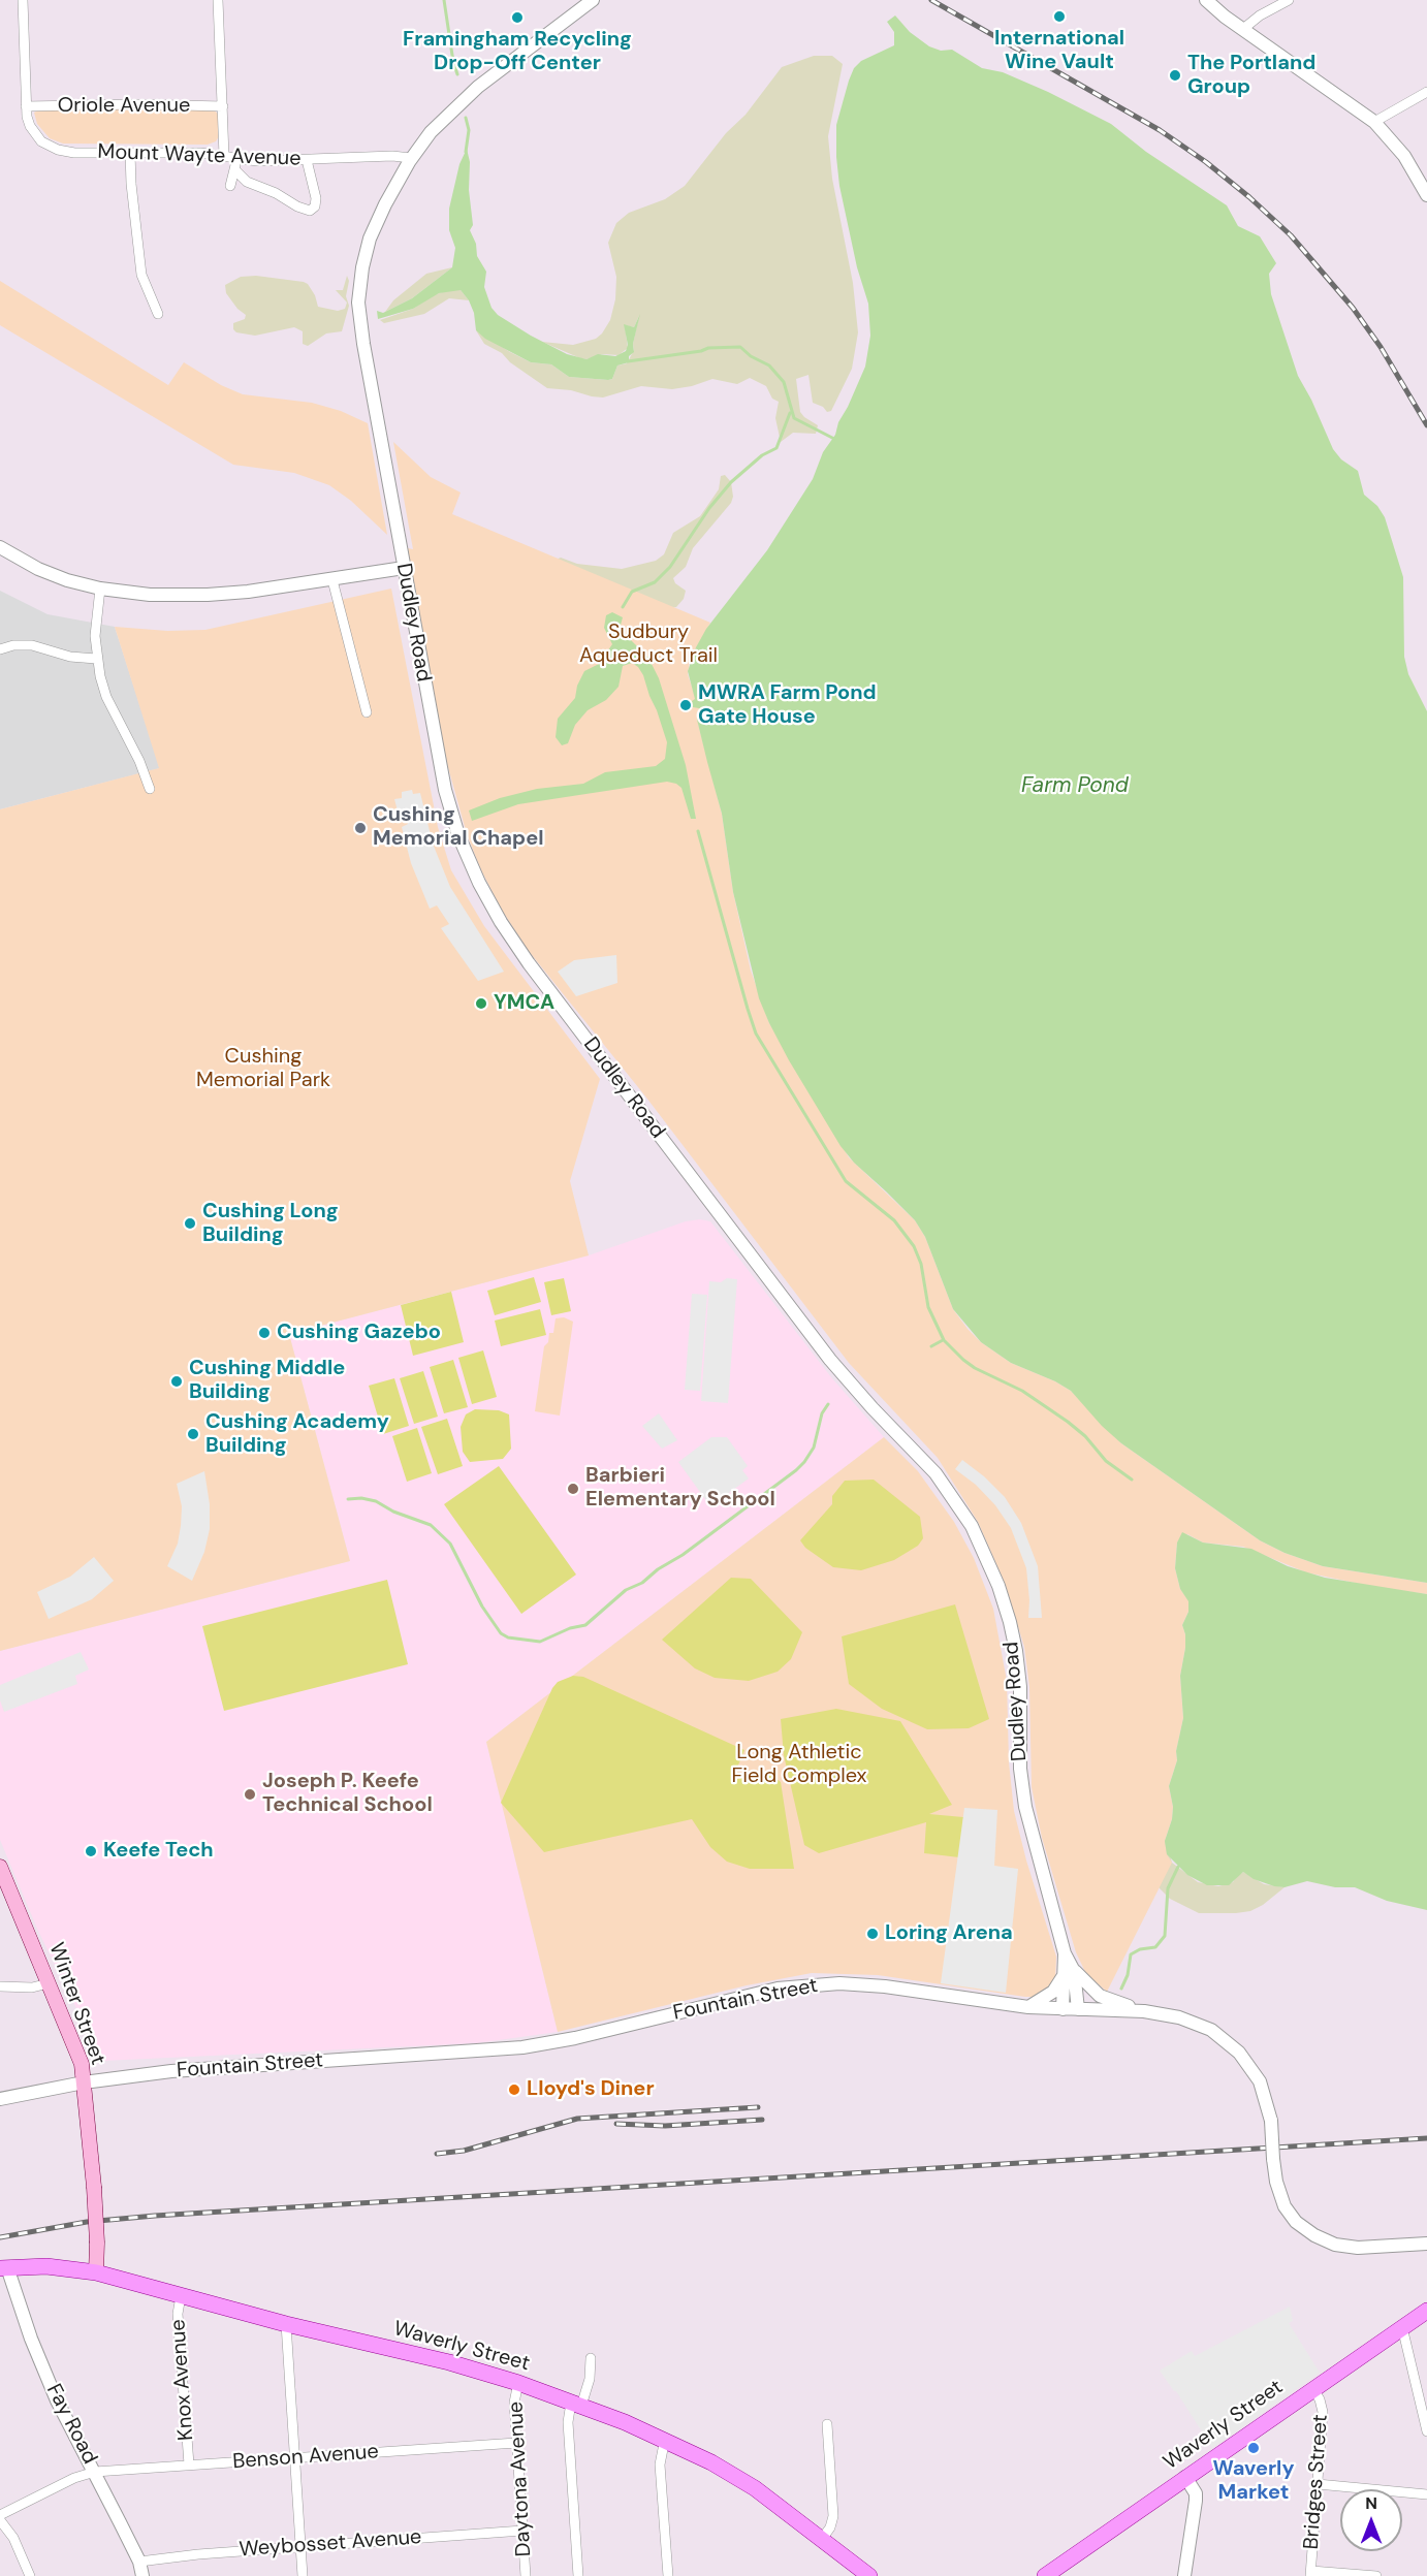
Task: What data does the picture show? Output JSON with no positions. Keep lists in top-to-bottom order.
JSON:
{
  "streets": {
    "main road": ["Winter Street", "Waverly Street"],
    "street": [
      "Oriole Avenue",
      "Mount Wayte Avenue",
      "Dudley Road",
      "Fountain Street",
      "Knox Avenue",
      "Fay Road",
      "Benson Avenue",
      "Daytona Avenue",
      "Bridges Street",
      "Weybosset Avenue"
    ]
  },
  "crossings": [
    ["Oriole Avenue", "Mount Wayte Avenue"],
    ["Mount Wayte Avenue", "Dudley Road"],
    ["Dudley Road", "Fountain Street"],
    ["Fountain Street", "Winter Street"],
    ["Winter Street", "Waverly Street"],
    ["Waverly Street", "Knox Avenue"],
    ["Waverly Street", "Fay Road"],
    ["Waverly Street", "Daytona Avenue"],
    ["Waverly Street", "Bridges Street"],
    ["Knox Avenue", "Benson Avenue"],
    ["Fay Road", "Benson Avenue"],
    ["Fay Road", "Weybosset Avenue"],
    ["Benson Avenue", "Daytona Avenue"],
    ["Daytona Avenue", "Weybosset Avenue"]
  ],
  "water": ["Farm Pond"],
  "parks": ["Sudbury Aqueduct Trail", "Cushing Memorial Park", "Long Athletic Field Complex"],
  "places": [
    "International Wine Vault",
    "Framingham Recycling Drop-Off Center",
    "The Portland Group",
    "MWRA Farm Pond Gate House",
    "Cushing Memorial Chapel",
    "YMCA",
    "Cushing Long Building",
    "Cushing Gazebo",
    "Cushing Middle Building",
    "Cushing Academy Building",
    "Barbieri Elementary School",
    "Joseph P. Keefe Technical School",
    "Keefe Tech",
    "Loring Arena",
    "Lloyd's Diner",
    "Waverly Market"
  ],
  "north": "top"
}
